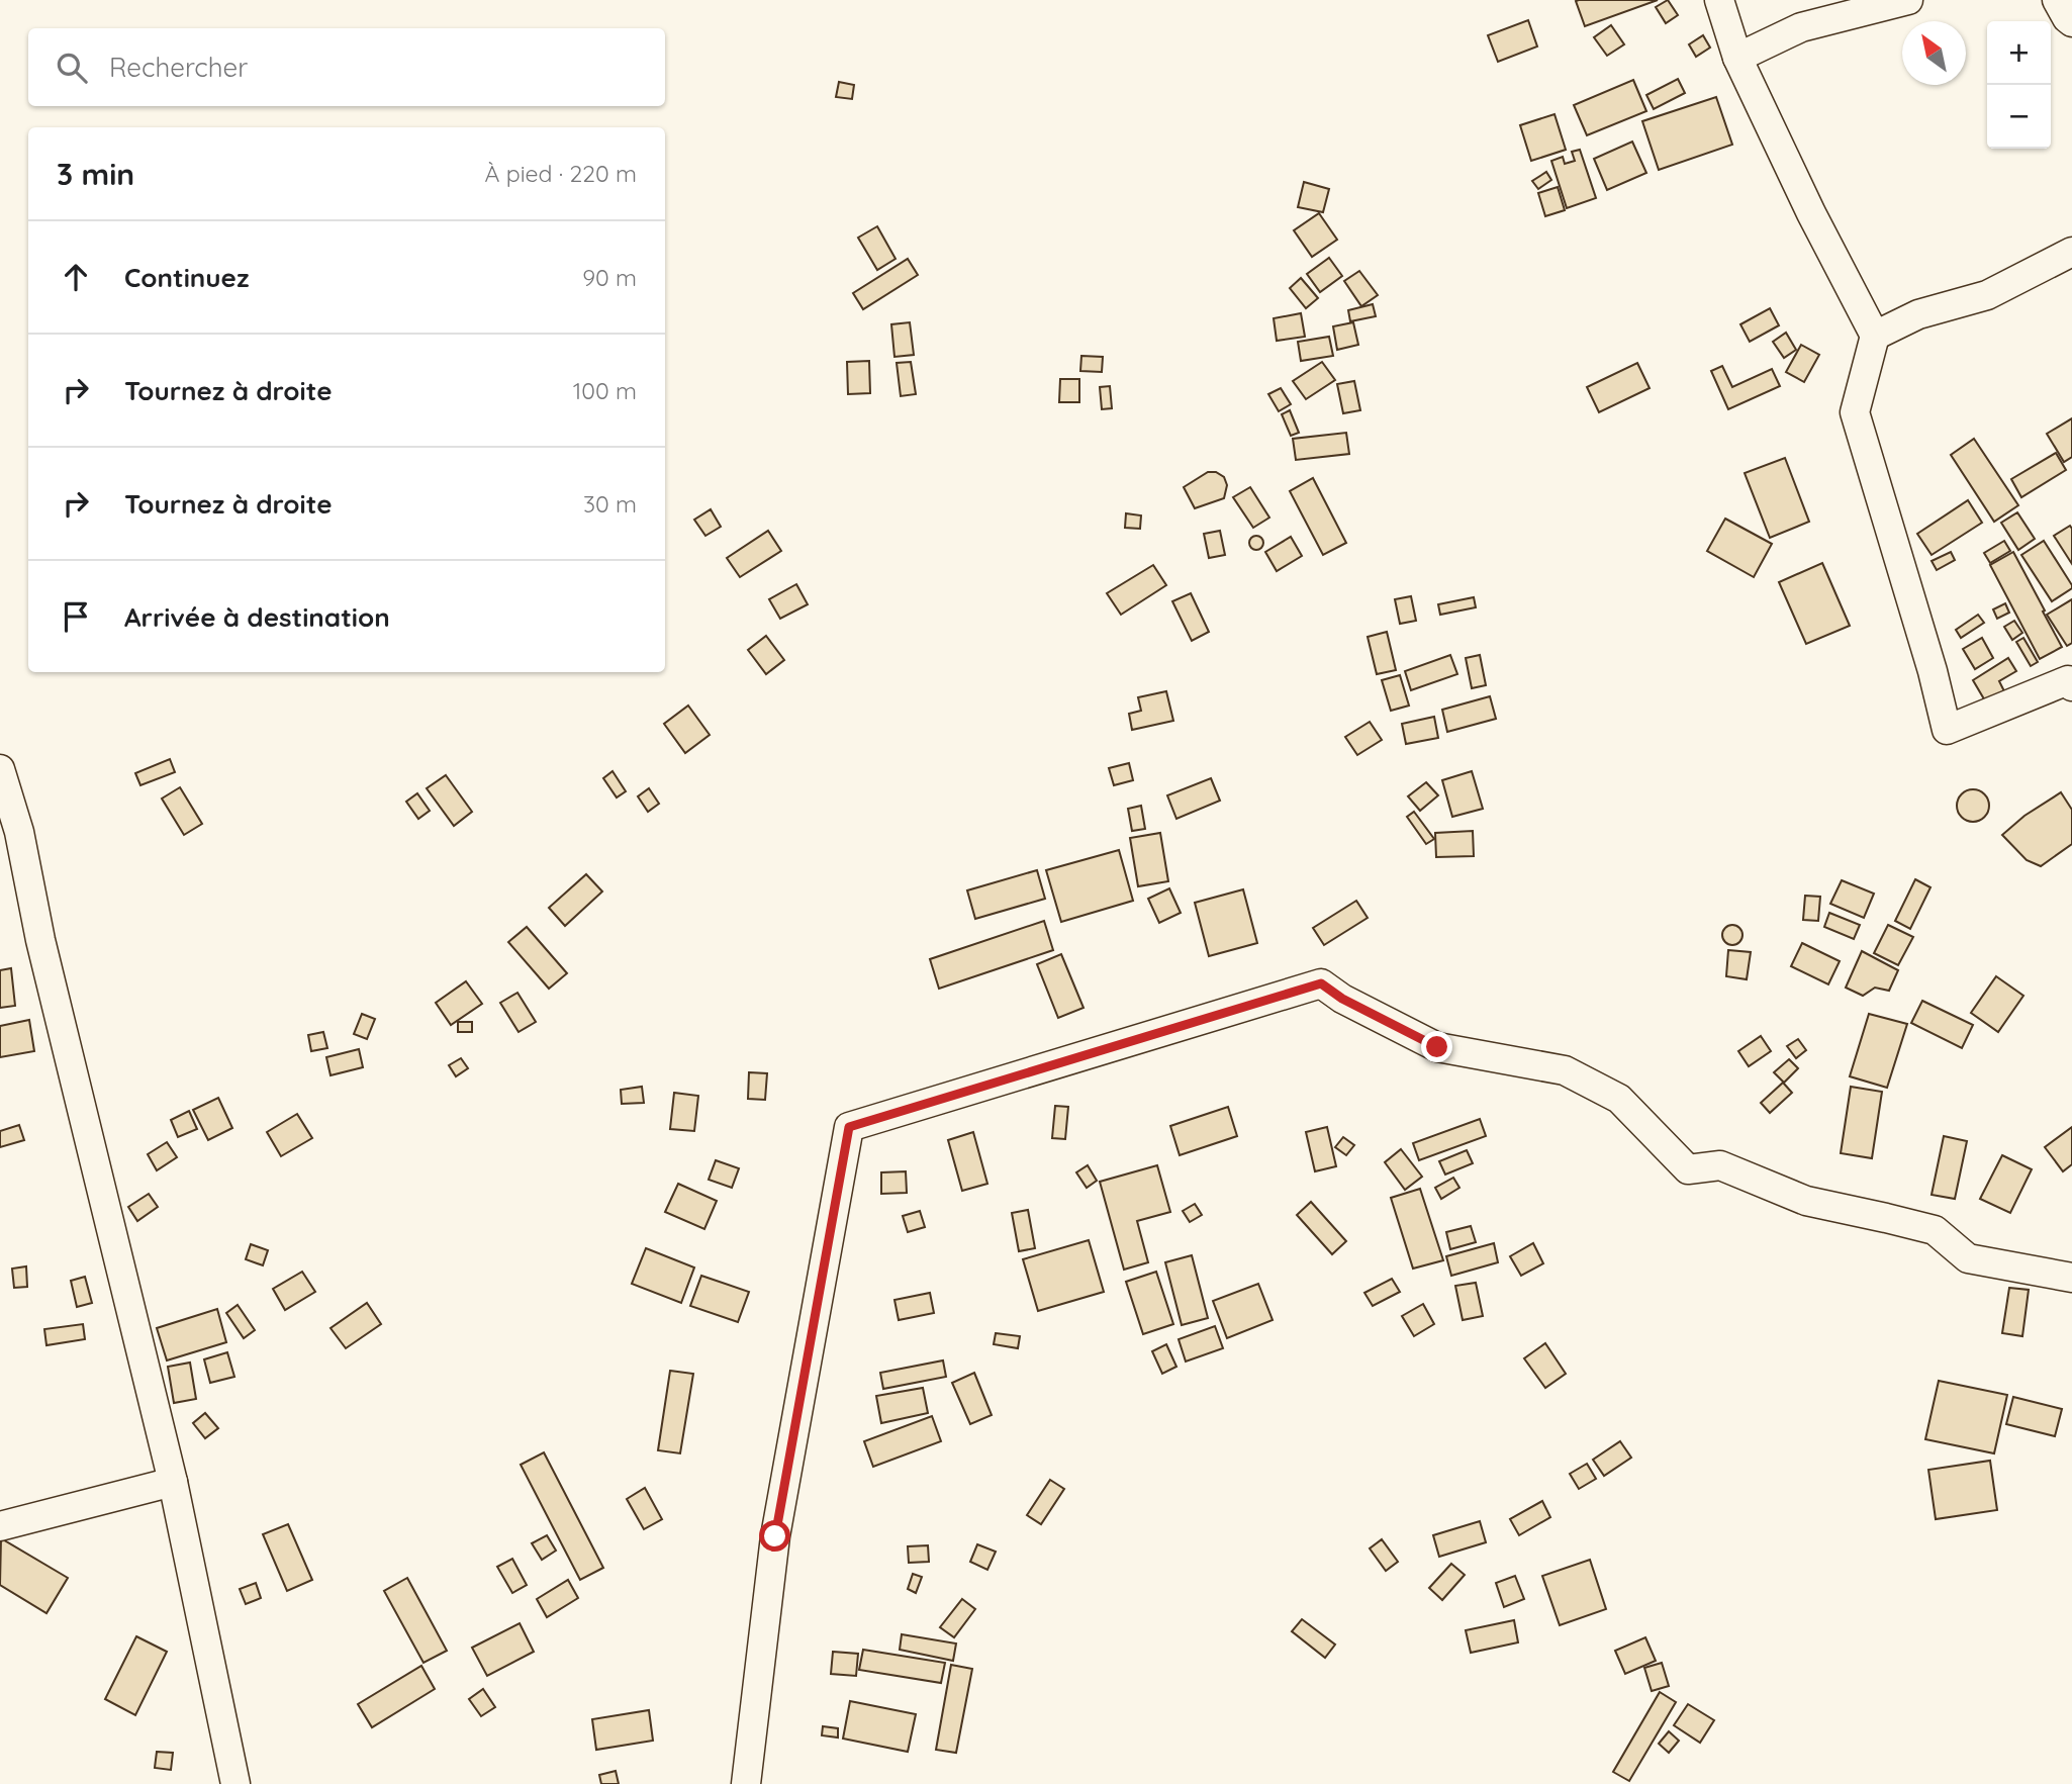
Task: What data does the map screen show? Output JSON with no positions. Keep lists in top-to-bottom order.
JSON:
{
  "north": "top left",
  "page": {
    "map_buttons": ["+", "−"],
    "search": "Rechercher",
    "heading": ["3 min", "À pied · 220 m"],
    "list": [
      ["Continuez", "90 m"],
      ["Tournez à droite", "100 m"],
      ["Tournez à droite", "30 m"],
      "Arrivée à destination"
    ]
  }
}
